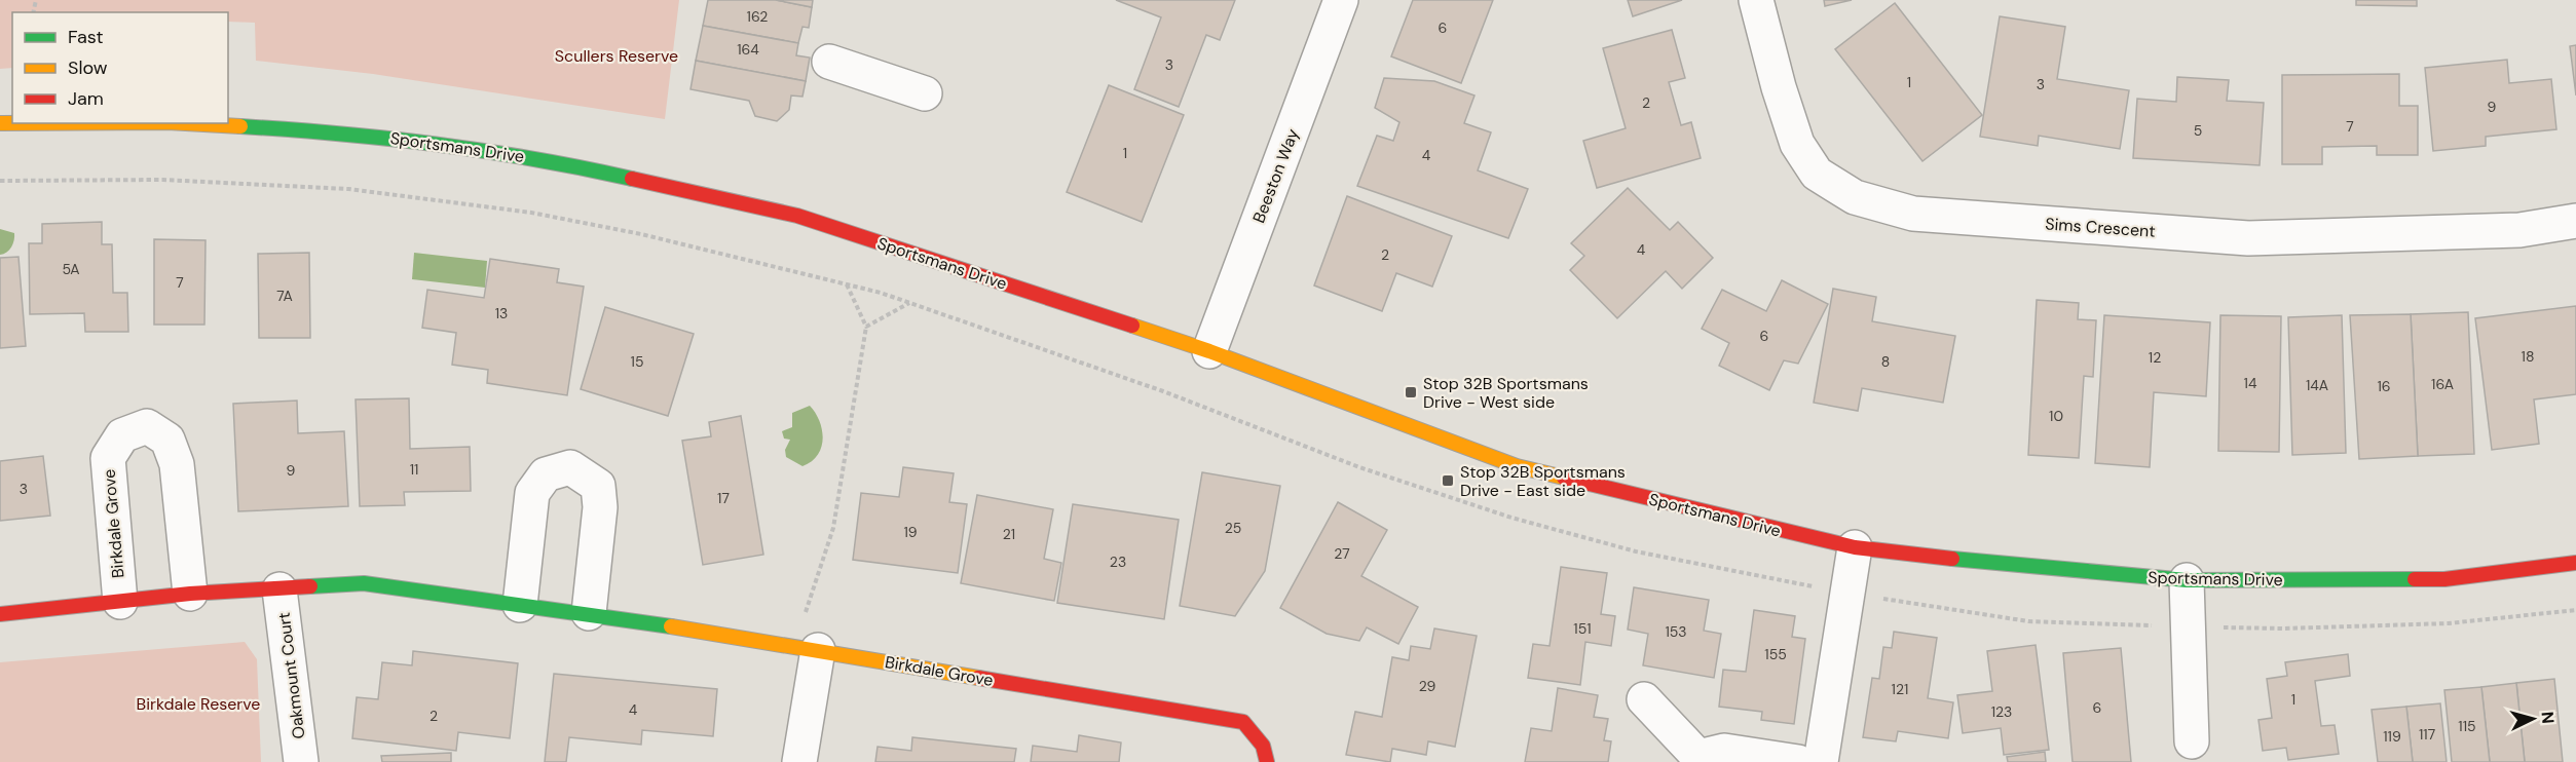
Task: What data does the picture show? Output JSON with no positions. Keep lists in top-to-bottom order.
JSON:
{
  "streets": {
    "street": [
      "Sportsmans Drive",
      "Beeston Way",
      "Sims Crescent",
      "Birkdale Grove",
      "Oakmount Court"
    ]
  },
  "crossings": [
    ["Sportsmans Drive", "Beeston Way"],
    ["Birkdale Grove", "Oakmount Court"]
  ],
  "parks": ["Scullers Reserve", "Birkdale Reserve"],
  "places": {
    "transit": ["Stop 32B Sportsmans Drive - West side", "Stop 32B Sportsmans Drive - East side"]
  },
  "house_numbers": [
    "162",
    "6",
    "164",
    "3",
    "1",
    "3",
    "2",
    "9",
    "7",
    "5",
    "1",
    "4",
    "4",
    "2",
    "5A",
    "7",
    "7A",
    "13",
    "6",
    "18",
    "12",
    "15",
    "8",
    "14",
    "16A",
    "14A",
    "16",
    "10",
    "11",
    "9",
    "3",
    "17",
    "25",
    "19",
    "21",
    "27",
    "23",
    "151",
    "153",
    "155",
    "29",
    "121",
    "1",
    "6",
    "4",
    "123",
    "2",
    "115",
    "117",
    "119"
  ],
  "legend": ["Fast", "Slow", "Jam"],
  "north": "right"
}
